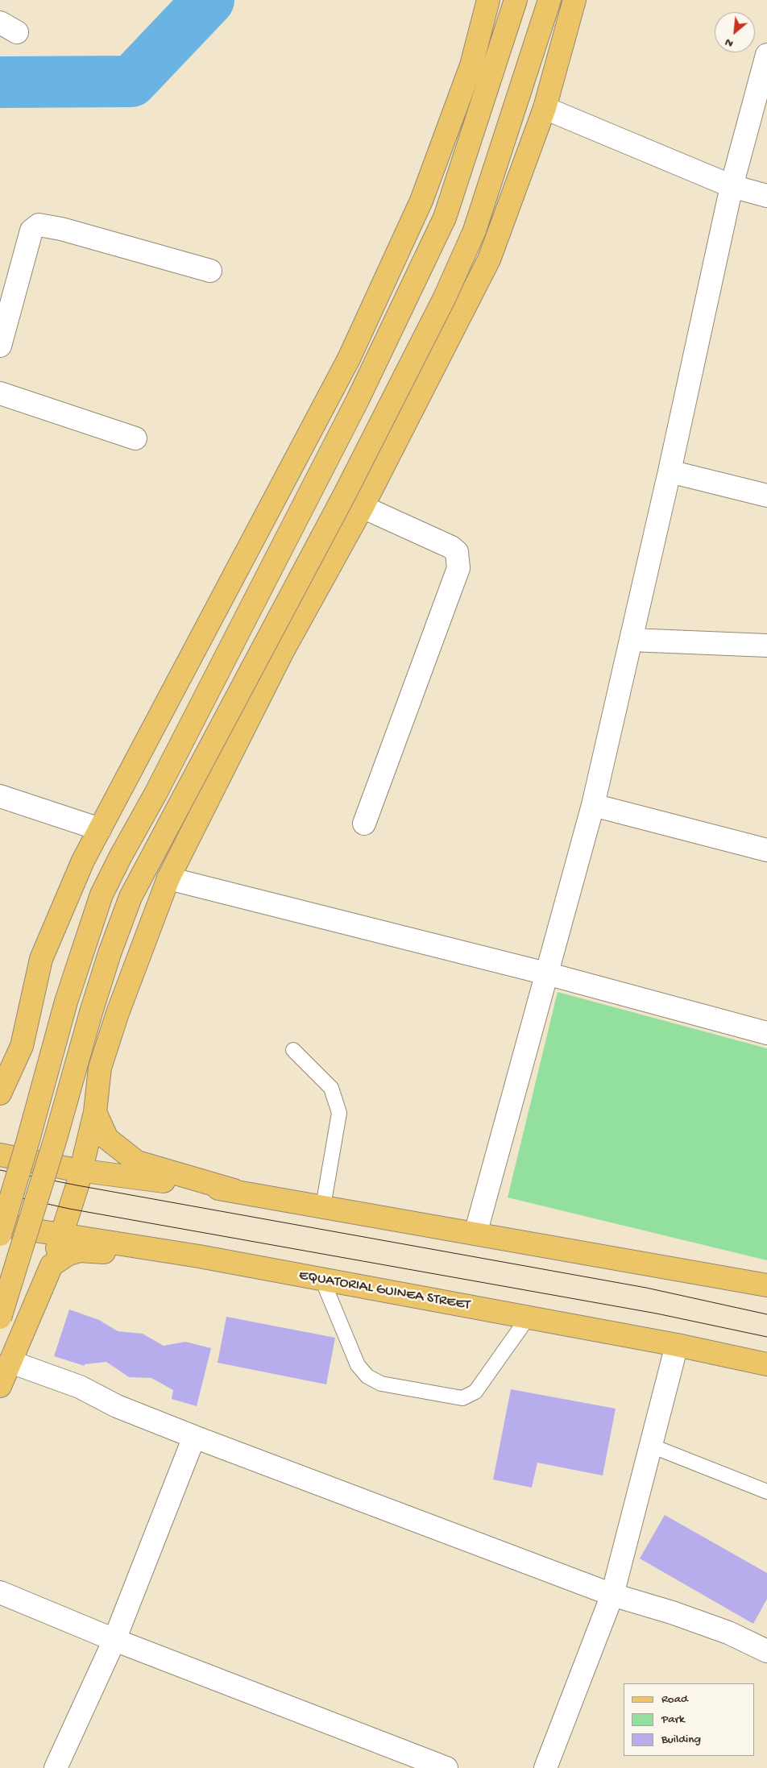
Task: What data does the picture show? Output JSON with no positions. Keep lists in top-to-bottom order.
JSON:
{
  "streets": {
    "main road": ["EQUATORIAL GUINEA STREET"]
  },
  "legend": ["Road", "Park", "Building"],
  "north": "bottom left"
}
